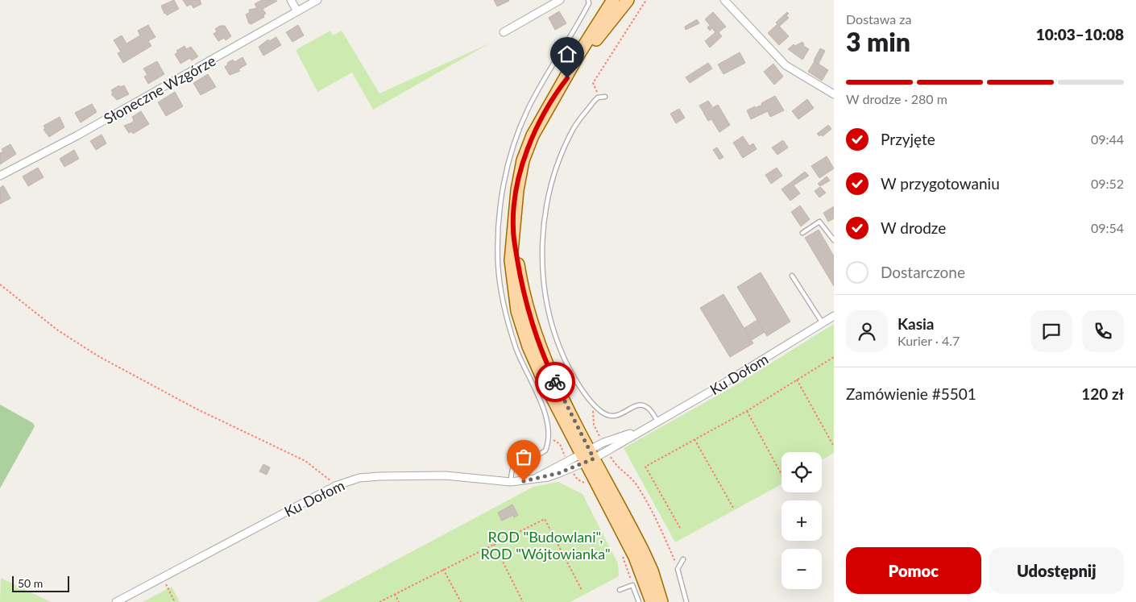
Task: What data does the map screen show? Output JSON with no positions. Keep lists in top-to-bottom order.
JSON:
{
  "streets": {
    "street": ["Słoneczne Wzgórze", "Ku Dołom"]
  },
  "parks": ["ROD \"Budowlani\", ROD \"Wójtowianka\""],
  "scale_bar": "50 m",
  "page": {
    "heading": ["3 min", "Dostawa za", "10:03–10:08"],
    "panel": [
      "Kasia",
      "Kurier · 4.7",
      "Zamówienie #5501",
      "120 zł"
    ],
    "bar": "W drodze · 280 m",
    "list": [
      ["Przyjęte", "09:44"],
      ["W przygotowaniu", "09:52"],
      ["W drodze", "09:54"],
      "Dostarczone"
    ],
    "map_buttons": ["+", "−"],
    "buttons": ["Pomoc", "Udostępnij"],
    "scale": "50 m"
  }
}
